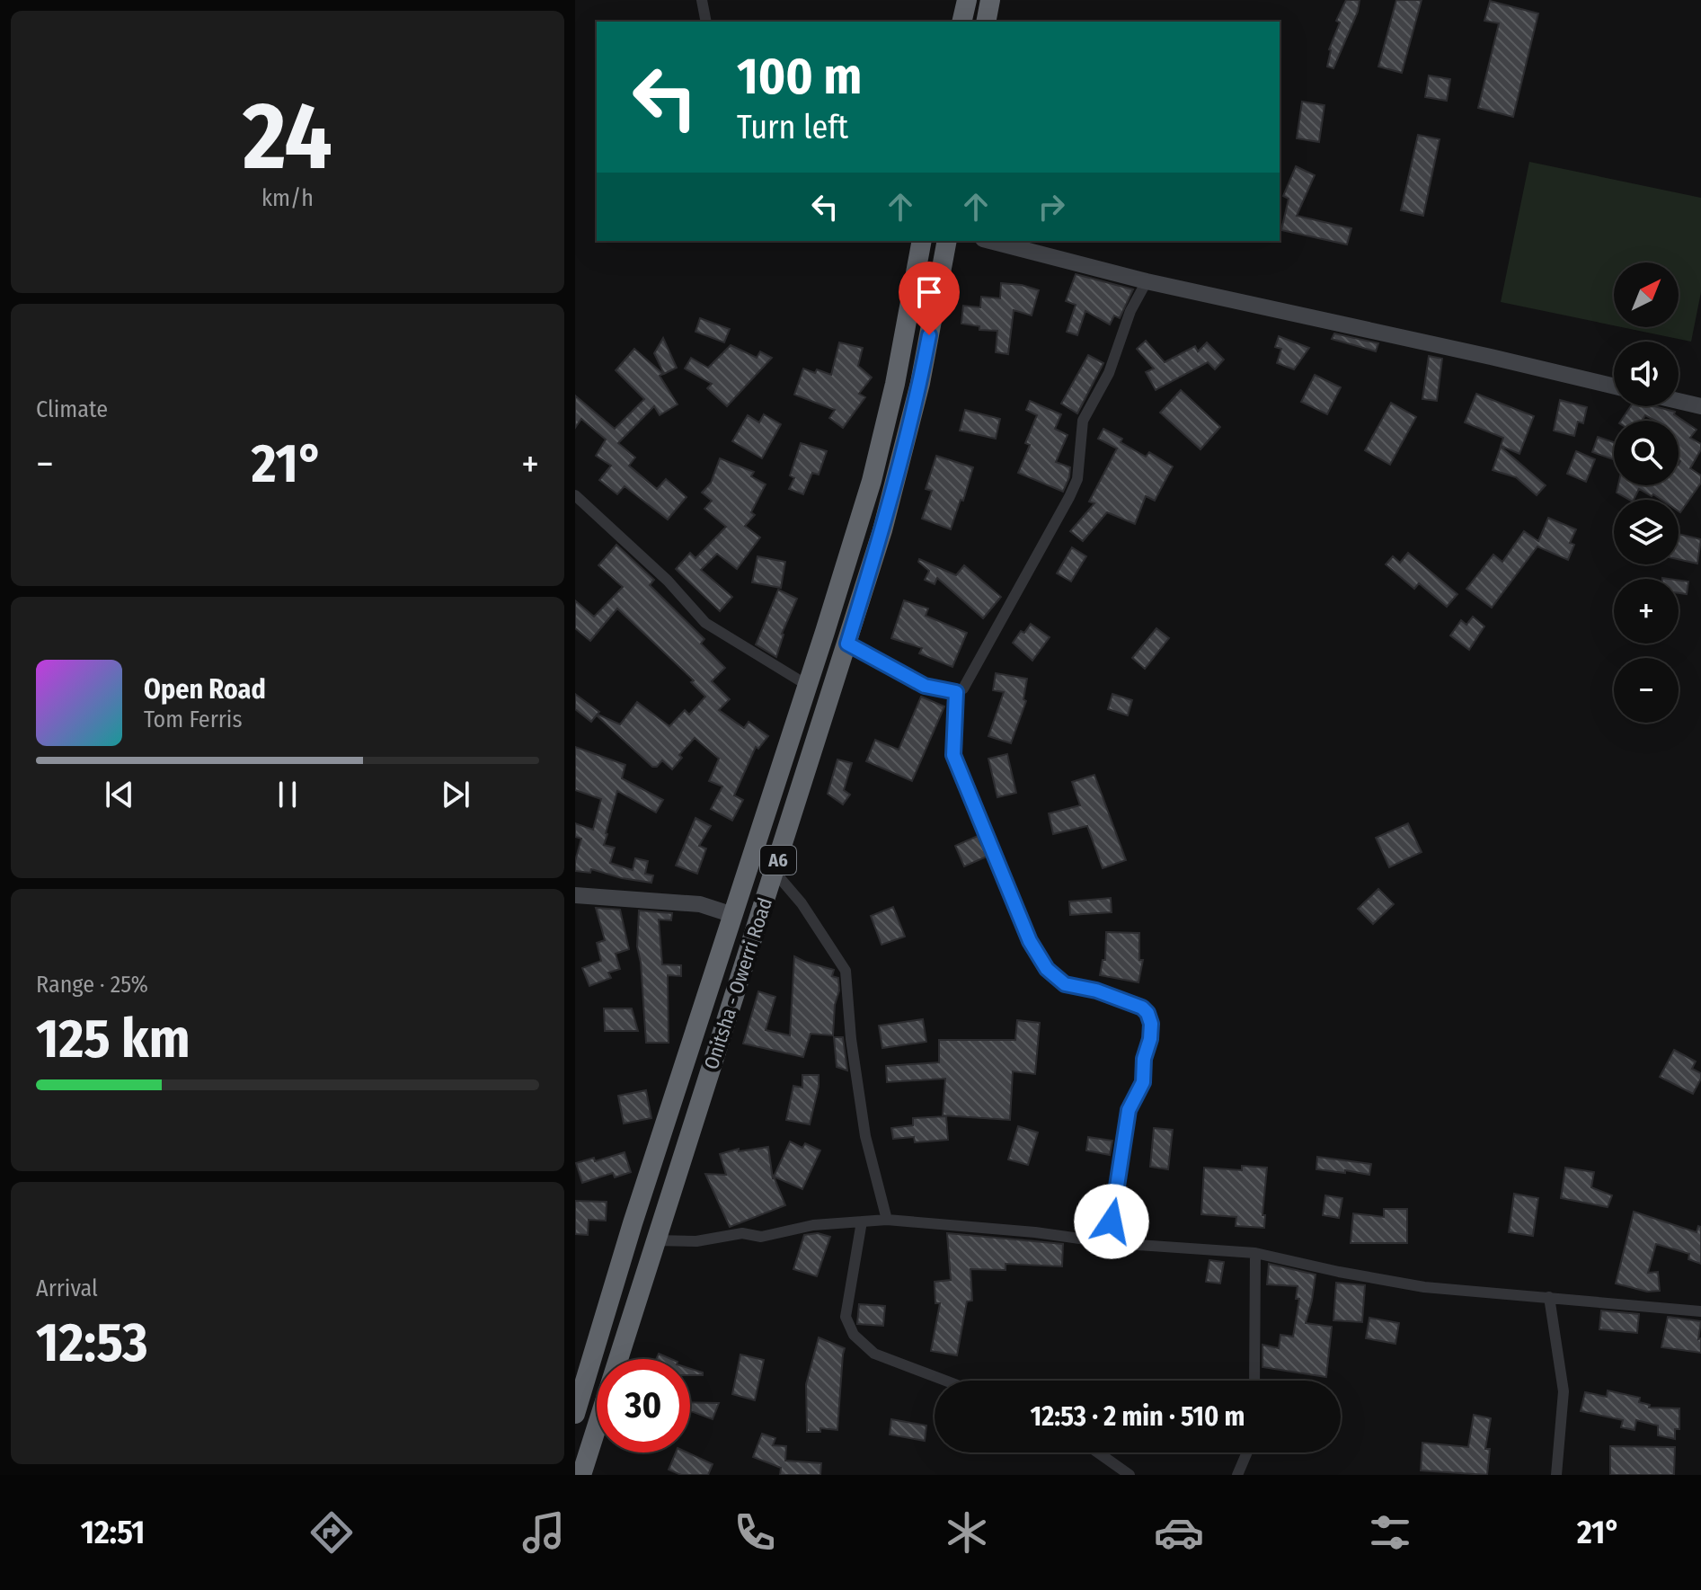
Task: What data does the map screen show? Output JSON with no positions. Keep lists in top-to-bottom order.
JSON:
{
  "streets": {
    "highway": ["A6", "Onitsha - Owerri Road"]
  },
  "north": "top right",
  "page": {
    "tile": [
      ["24", "km/h"],
      "Climate",
      ["Range · 25%", "125 km"],
      ["Arrival", "12:53"]
    ],
    "turn": ["100 m", "Turn left"],
    "map_buttons": ["+", "−"],
    "heat": ["−", "21°", "+"],
    "song": ["Open Road", "Tom Ferris"],
    "limit": "30",
    "trip": "12:53 · 2 min · 510 m",
    "tabs": ["12:51", "21°"]
  }
}
